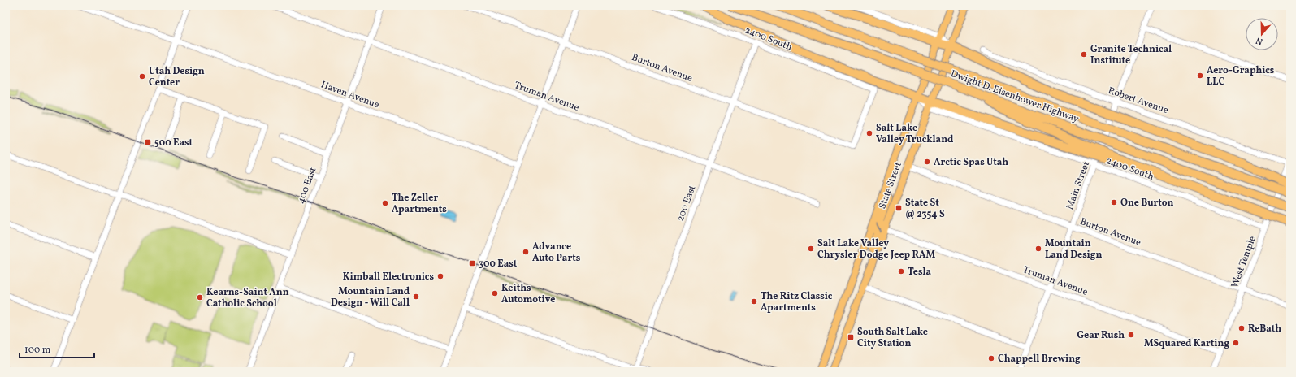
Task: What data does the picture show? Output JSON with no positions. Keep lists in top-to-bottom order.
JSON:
{
  "streets": {
    "highway": ["Dwight D. Eisenhower Highway"],
    "main road": ["State Street"],
    "street": [
      "2400 South",
      "Burton Avenue",
      "Haven Avenue",
      "Truman Avenue",
      "Robert Avenue",
      "400 East",
      "Main Street",
      "200 East",
      "West Temple"
    ]
  },
  "crossings": [
    ["2400 South", "Burton Avenue"],
    ["2400 South", "State Street"],
    ["2400 South", "Main Street"],
    ["2400 South", "200 East"],
    ["2400 South", "West Temple"],
    ["Burton Avenue", "State Street"],
    ["Burton Avenue", "Main Street"],
    ["Burton Avenue", "200 East"],
    ["Burton Avenue", "West Temple"],
    ["Haven Avenue", "400 East"],
    ["Truman Avenue", "400 East"],
    ["Truman Avenue", "State Street"],
    ["Truman Avenue", "Main Street"],
    ["Truman Avenue", "200 East"],
    ["Truman Avenue", "West Temple"],
    ["Robert Avenue", "Main Street"],
    ["Robert Avenue", "West Temple"]
  ],
  "places": {
    "other": [
      "Granite Technical Institute",
      "Aero-Graphics LLC",
      "Utah Design Center",
      "Salt Lake Valley Truckland",
      "Arctic Spas Utah",
      "One Burton",
      "The Zeller Apartments",
      "Salt Lake Valley Chrysler Dodge Jeep RAM",
      "Mountain Land Design",
      "Advance Auto Parts",
      "Tesla",
      "Kimball Electronics",
      "Keiths Automotive",
      "Mountain Land Design - Will Call",
      "Kearns-Saint Ann Catholic School",
      "The Ritz Classic Apartments",
      "ReBath",
      "Gear Rush",
      "MSquared Karting",
      "Chappell Brewing"
    ],
    "transit": [
      "500 East",
      "State St @ 2354 S",
      "300 East",
      "South Salt Lake City Station"
    ]
  },
  "scale_bar": "100 m",
  "north": "bottom"
}
